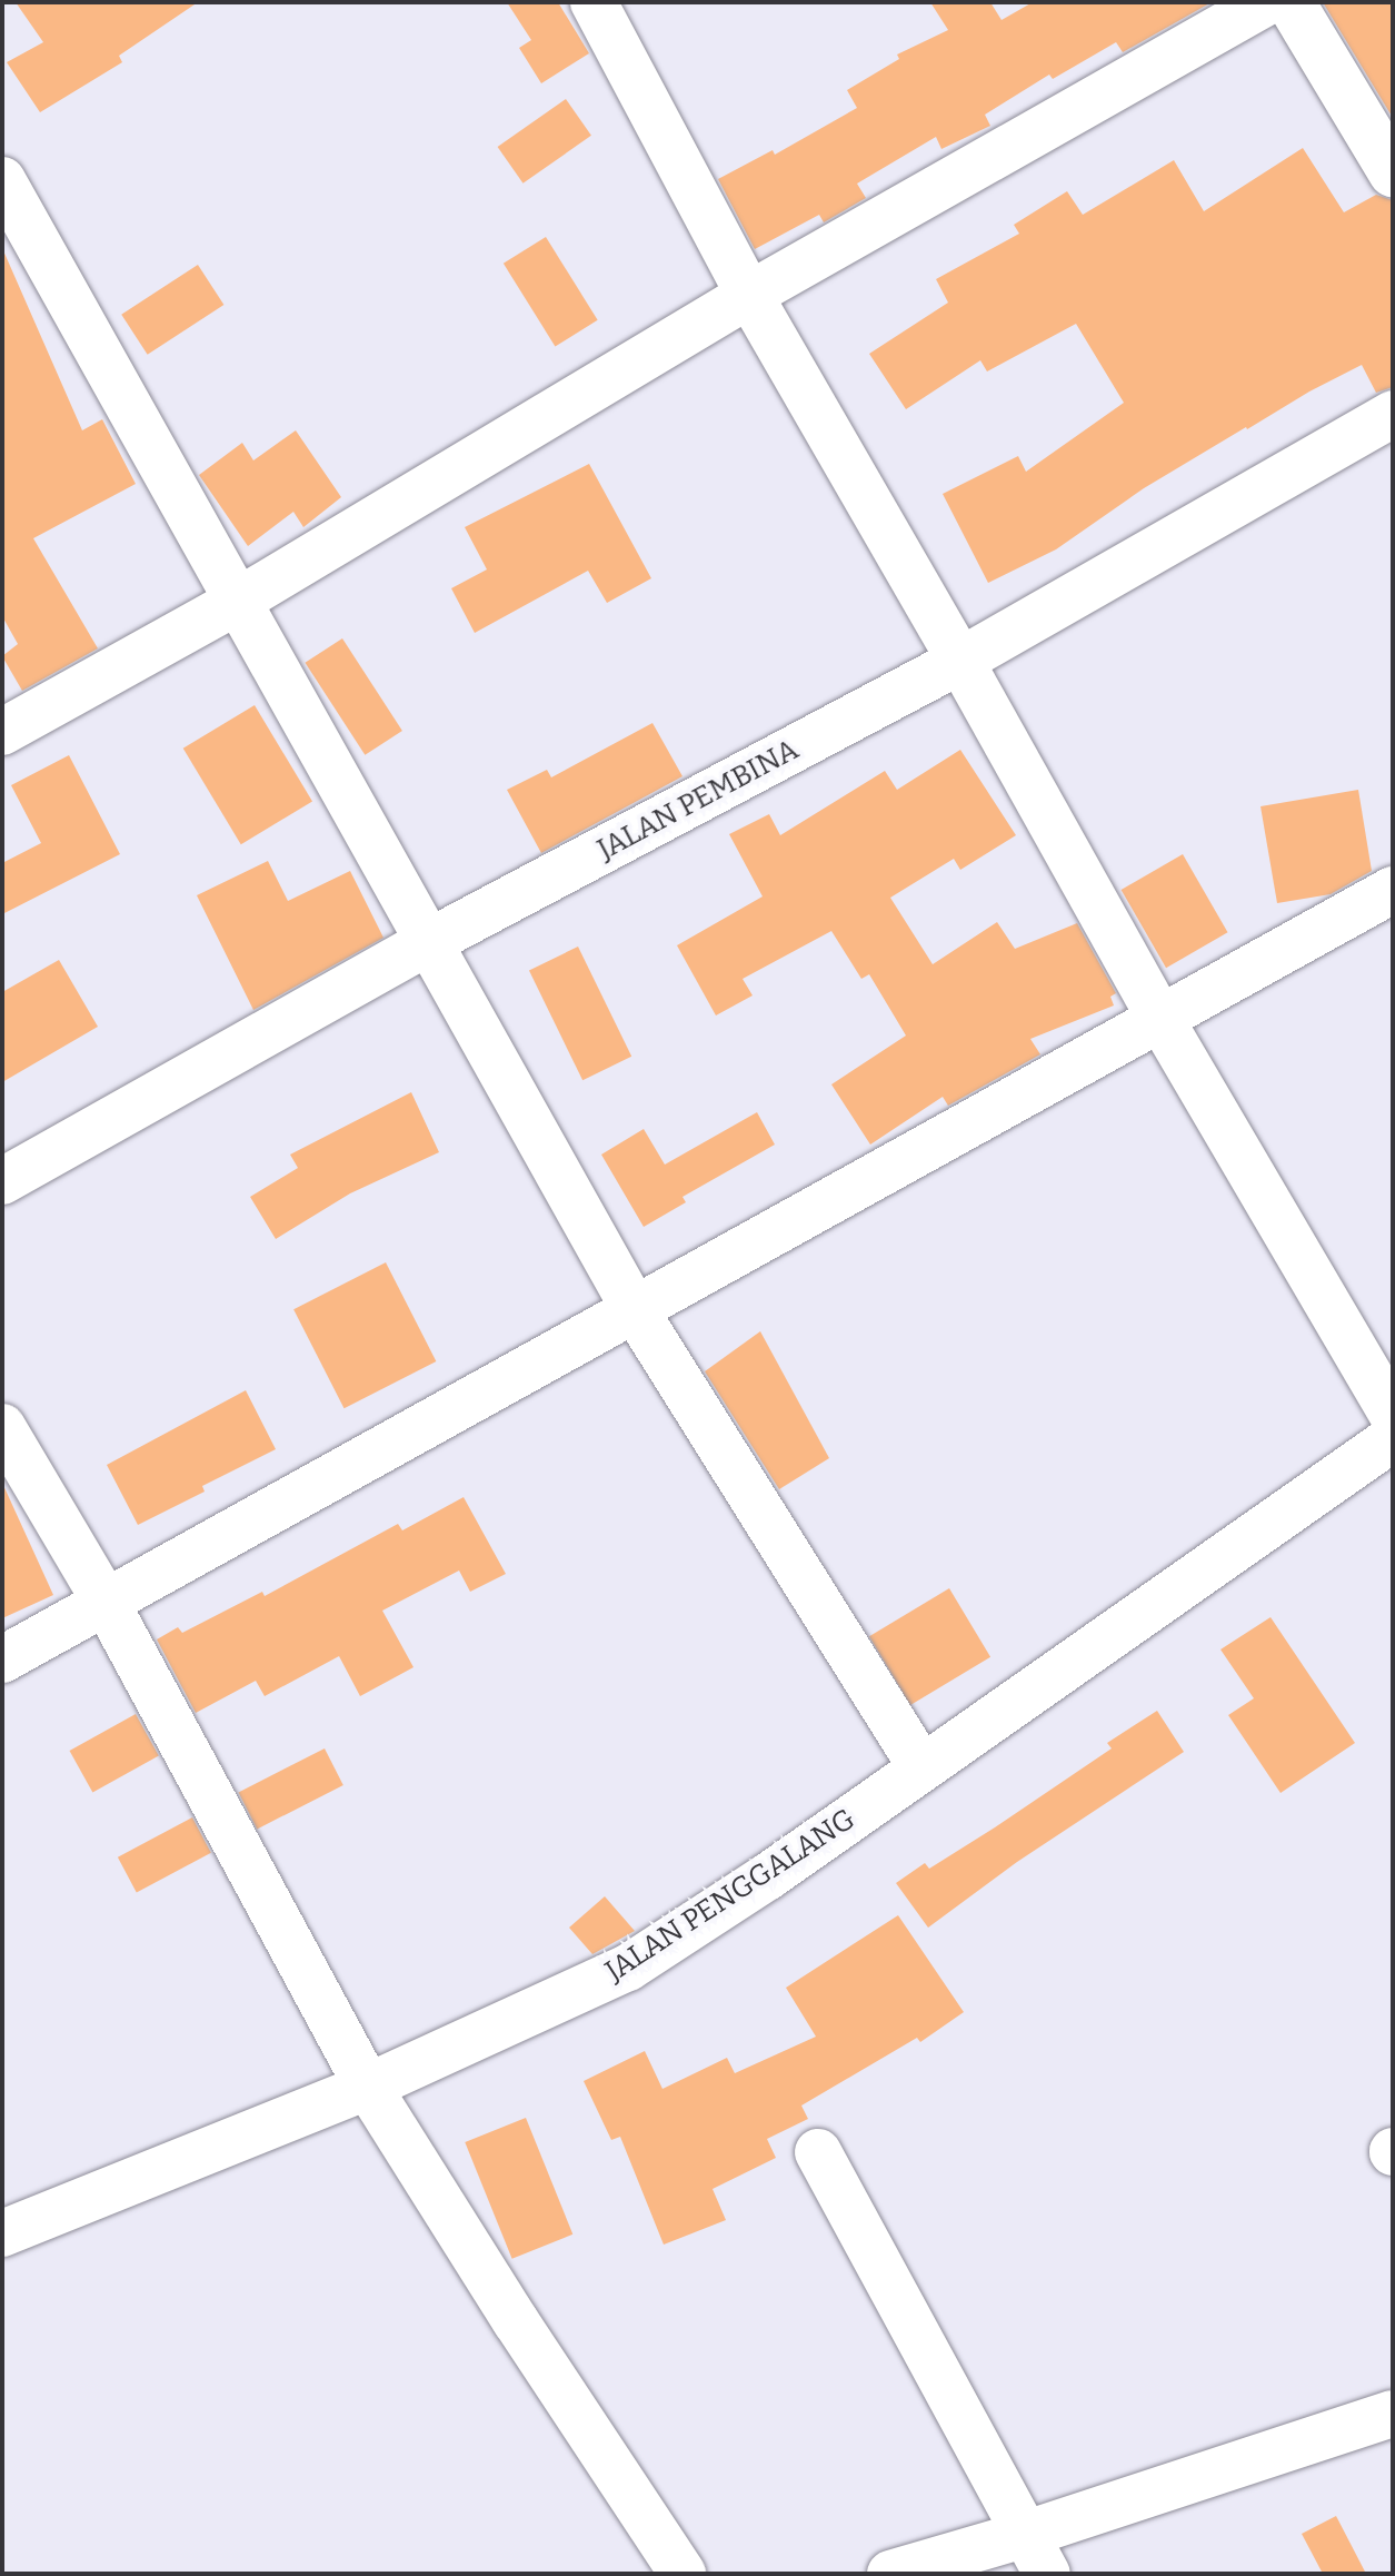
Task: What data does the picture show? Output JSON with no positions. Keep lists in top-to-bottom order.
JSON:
{
  "streets": {
    "street": ["JALAN PEMBINA", "JALAN PENGGALANG"]
  }
}
